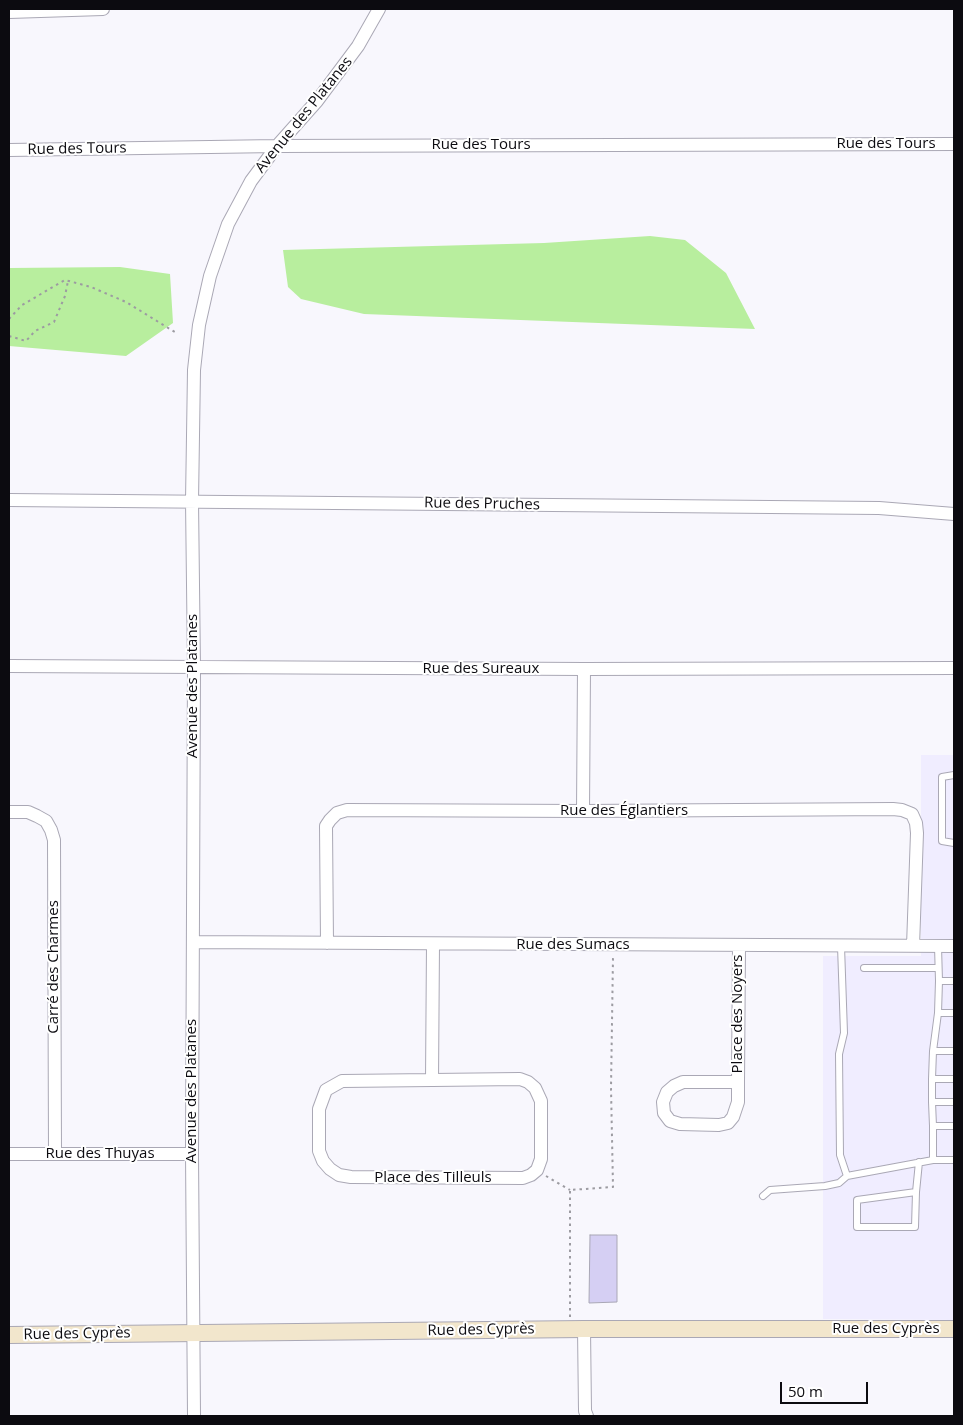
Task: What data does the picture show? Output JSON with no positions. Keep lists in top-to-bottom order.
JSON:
{
  "streets": {
    "street": [
      "Avenue des Platanes",
      "Rue des Tours",
      "Rue des Pruches",
      "Rue des Sureaux",
      "Rue des Églantiers",
      "Rue des Sumacs",
      "Carré des Charmes",
      "Place des Noyers",
      "Rue des Thuyas",
      "Place des Tilleuls",
      "Rue des Cyprès"
    ]
  },
  "crossings": [
    ["Avenue des Platanes", "Rue des Tours"],
    ["Avenue des Platanes", "Rue des Pruches"],
    ["Avenue des Platanes", "Rue des Sureaux"],
    ["Avenue des Platanes", "Rue des Sumacs"],
    ["Avenue des Platanes", "Rue des Thuyas"],
    ["Avenue des Platanes", "Rue des Cyprès"],
    ["Rue des Églantiers", "Rue des Sumacs"],
    ["Rue des Sumacs", "Place des Noyers"],
    ["Carré des Charmes", "Rue des Thuyas"]
  ],
  "scale_bar": "50 m"
}
